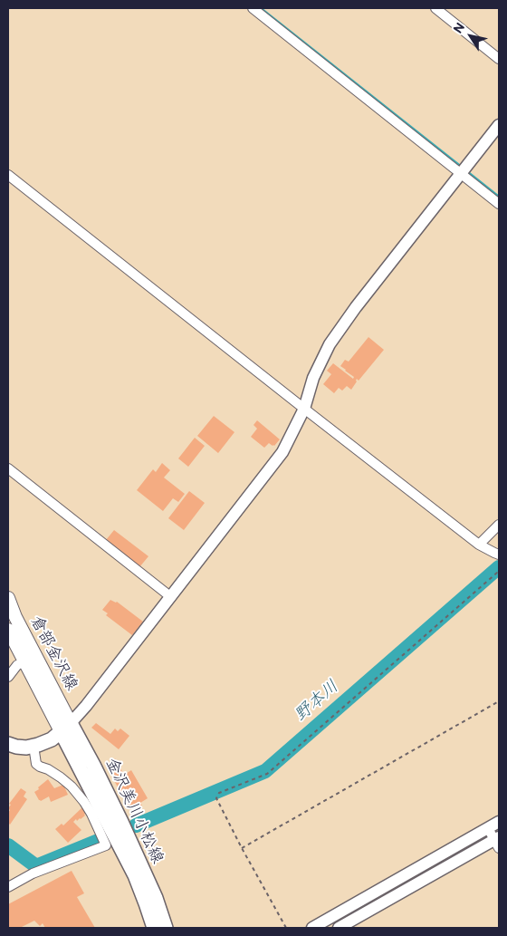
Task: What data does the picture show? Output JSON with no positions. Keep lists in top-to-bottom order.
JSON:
{
  "streets": {
    "main road": ["倉部金沢線", "金沢美川小松線"]
  },
  "crossings": [
    ["倉部金沢線", "金沢美川小松線"]
  ],
  "water": ["野本川"],
  "north": "top left"
}
